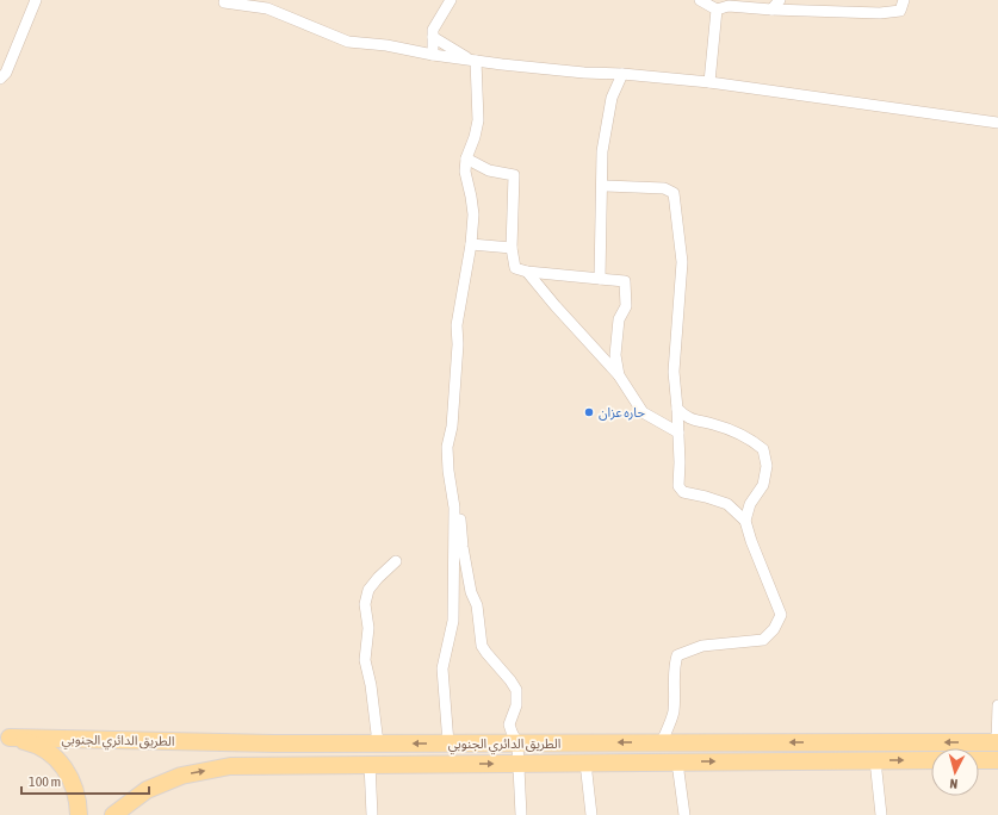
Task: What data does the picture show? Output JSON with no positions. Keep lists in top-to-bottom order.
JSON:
{
  "streets": {
    "main road": ["الطريق الدائري الجنوبي"]
  },
  "places": ["حاره عزان"],
  "scale_bar": "100 m",
  "north": "bottom"
}
